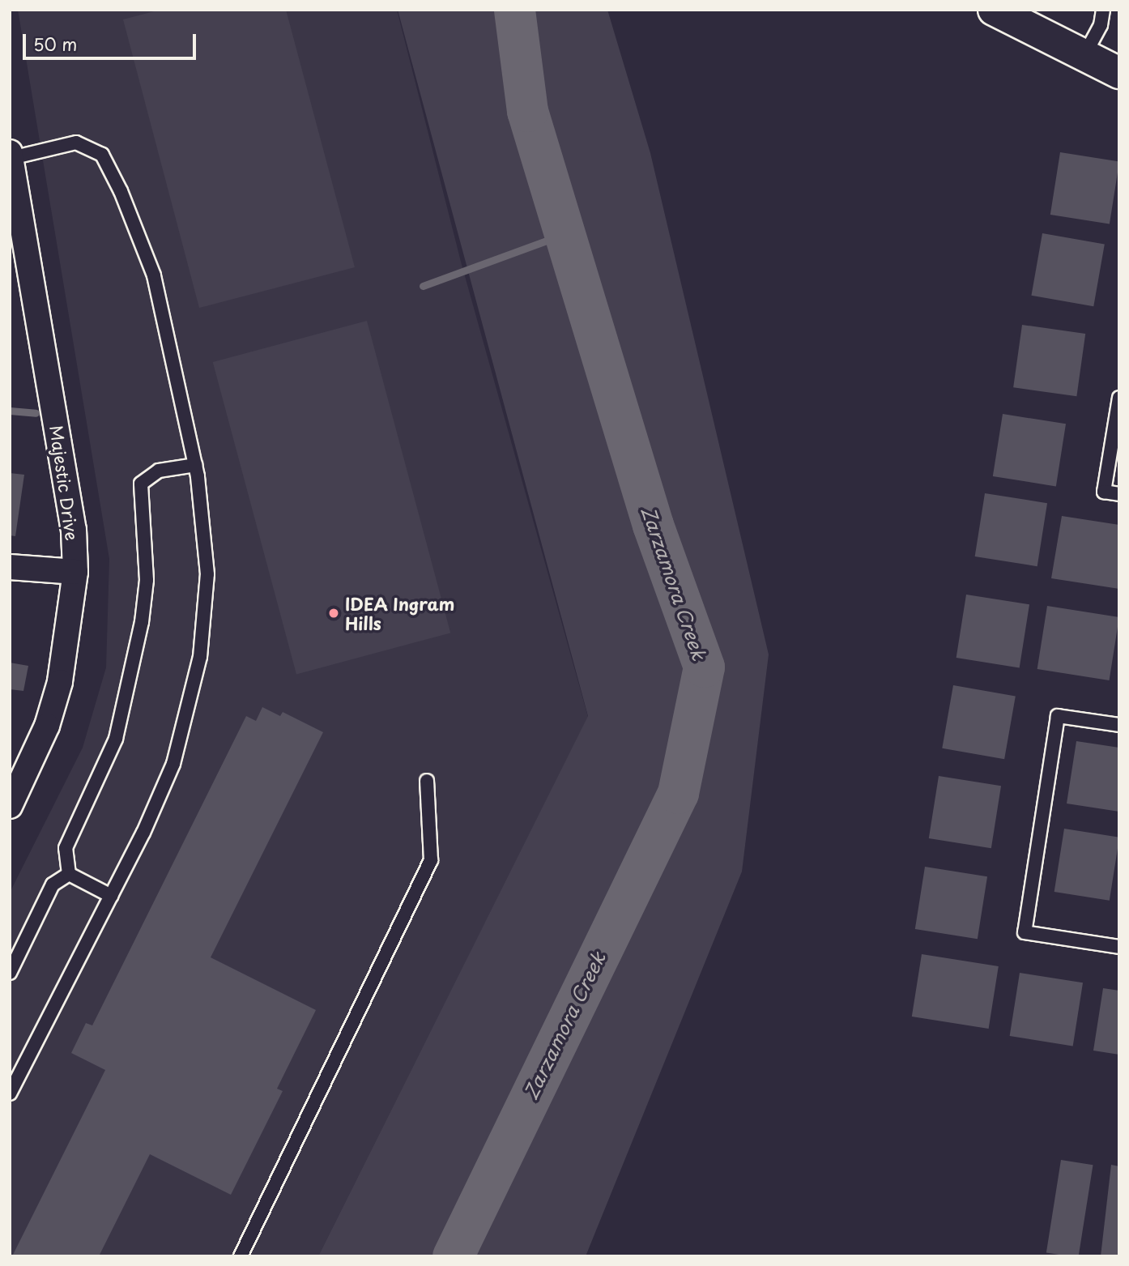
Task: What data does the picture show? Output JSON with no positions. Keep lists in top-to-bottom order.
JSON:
{
  "streets": {
    "street": ["Majestic Drive"]
  },
  "water": ["Zarzamora Creek"],
  "places": ["IDEA Ingram Hills"],
  "scale_bar": "50 m"
}
